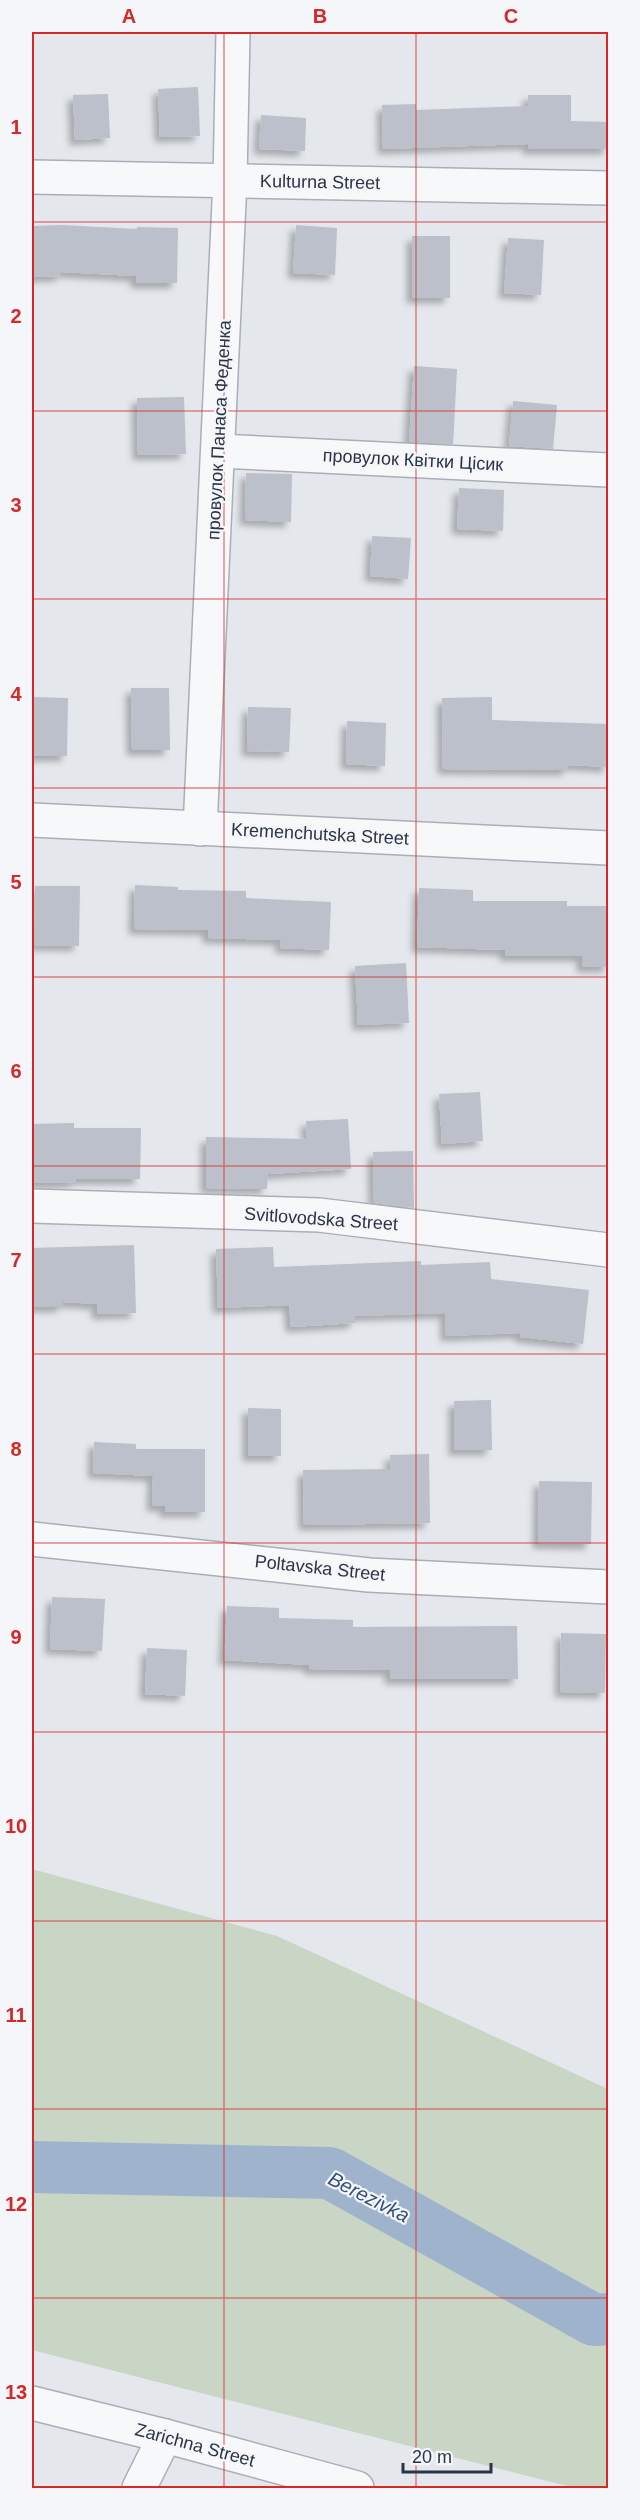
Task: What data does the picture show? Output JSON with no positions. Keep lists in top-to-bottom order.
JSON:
{
  "streets": {
    "street": [
      "Kulturna Street",
      "провулок Панаса Феденка",
      "провулок Квітки Цісик",
      "Kremenchutska Street",
      "Svitlovodska Street",
      "Poltavska Street",
      "Zarichna Street"
    ]
  },
  "crossings": [
    ["Kulturna Street", "провулок Панаса Феденка"],
    ["провулок Панаса Феденка", "провулок Квітки Цісик"],
    ["провулок Панаса Феденка", "Kremenchutska Street"]
  ],
  "water": ["Berezivka"],
  "scale_bar": "20 m",
  "grid": {
    "columns": ["A", "B", "C"],
    "rows": [
      "1",
      "2",
      "3",
      "4",
      "5",
      "6",
      "7",
      "8",
      "9",
      "10",
      "11",
      "12",
      "13"
    ]
  }
}
